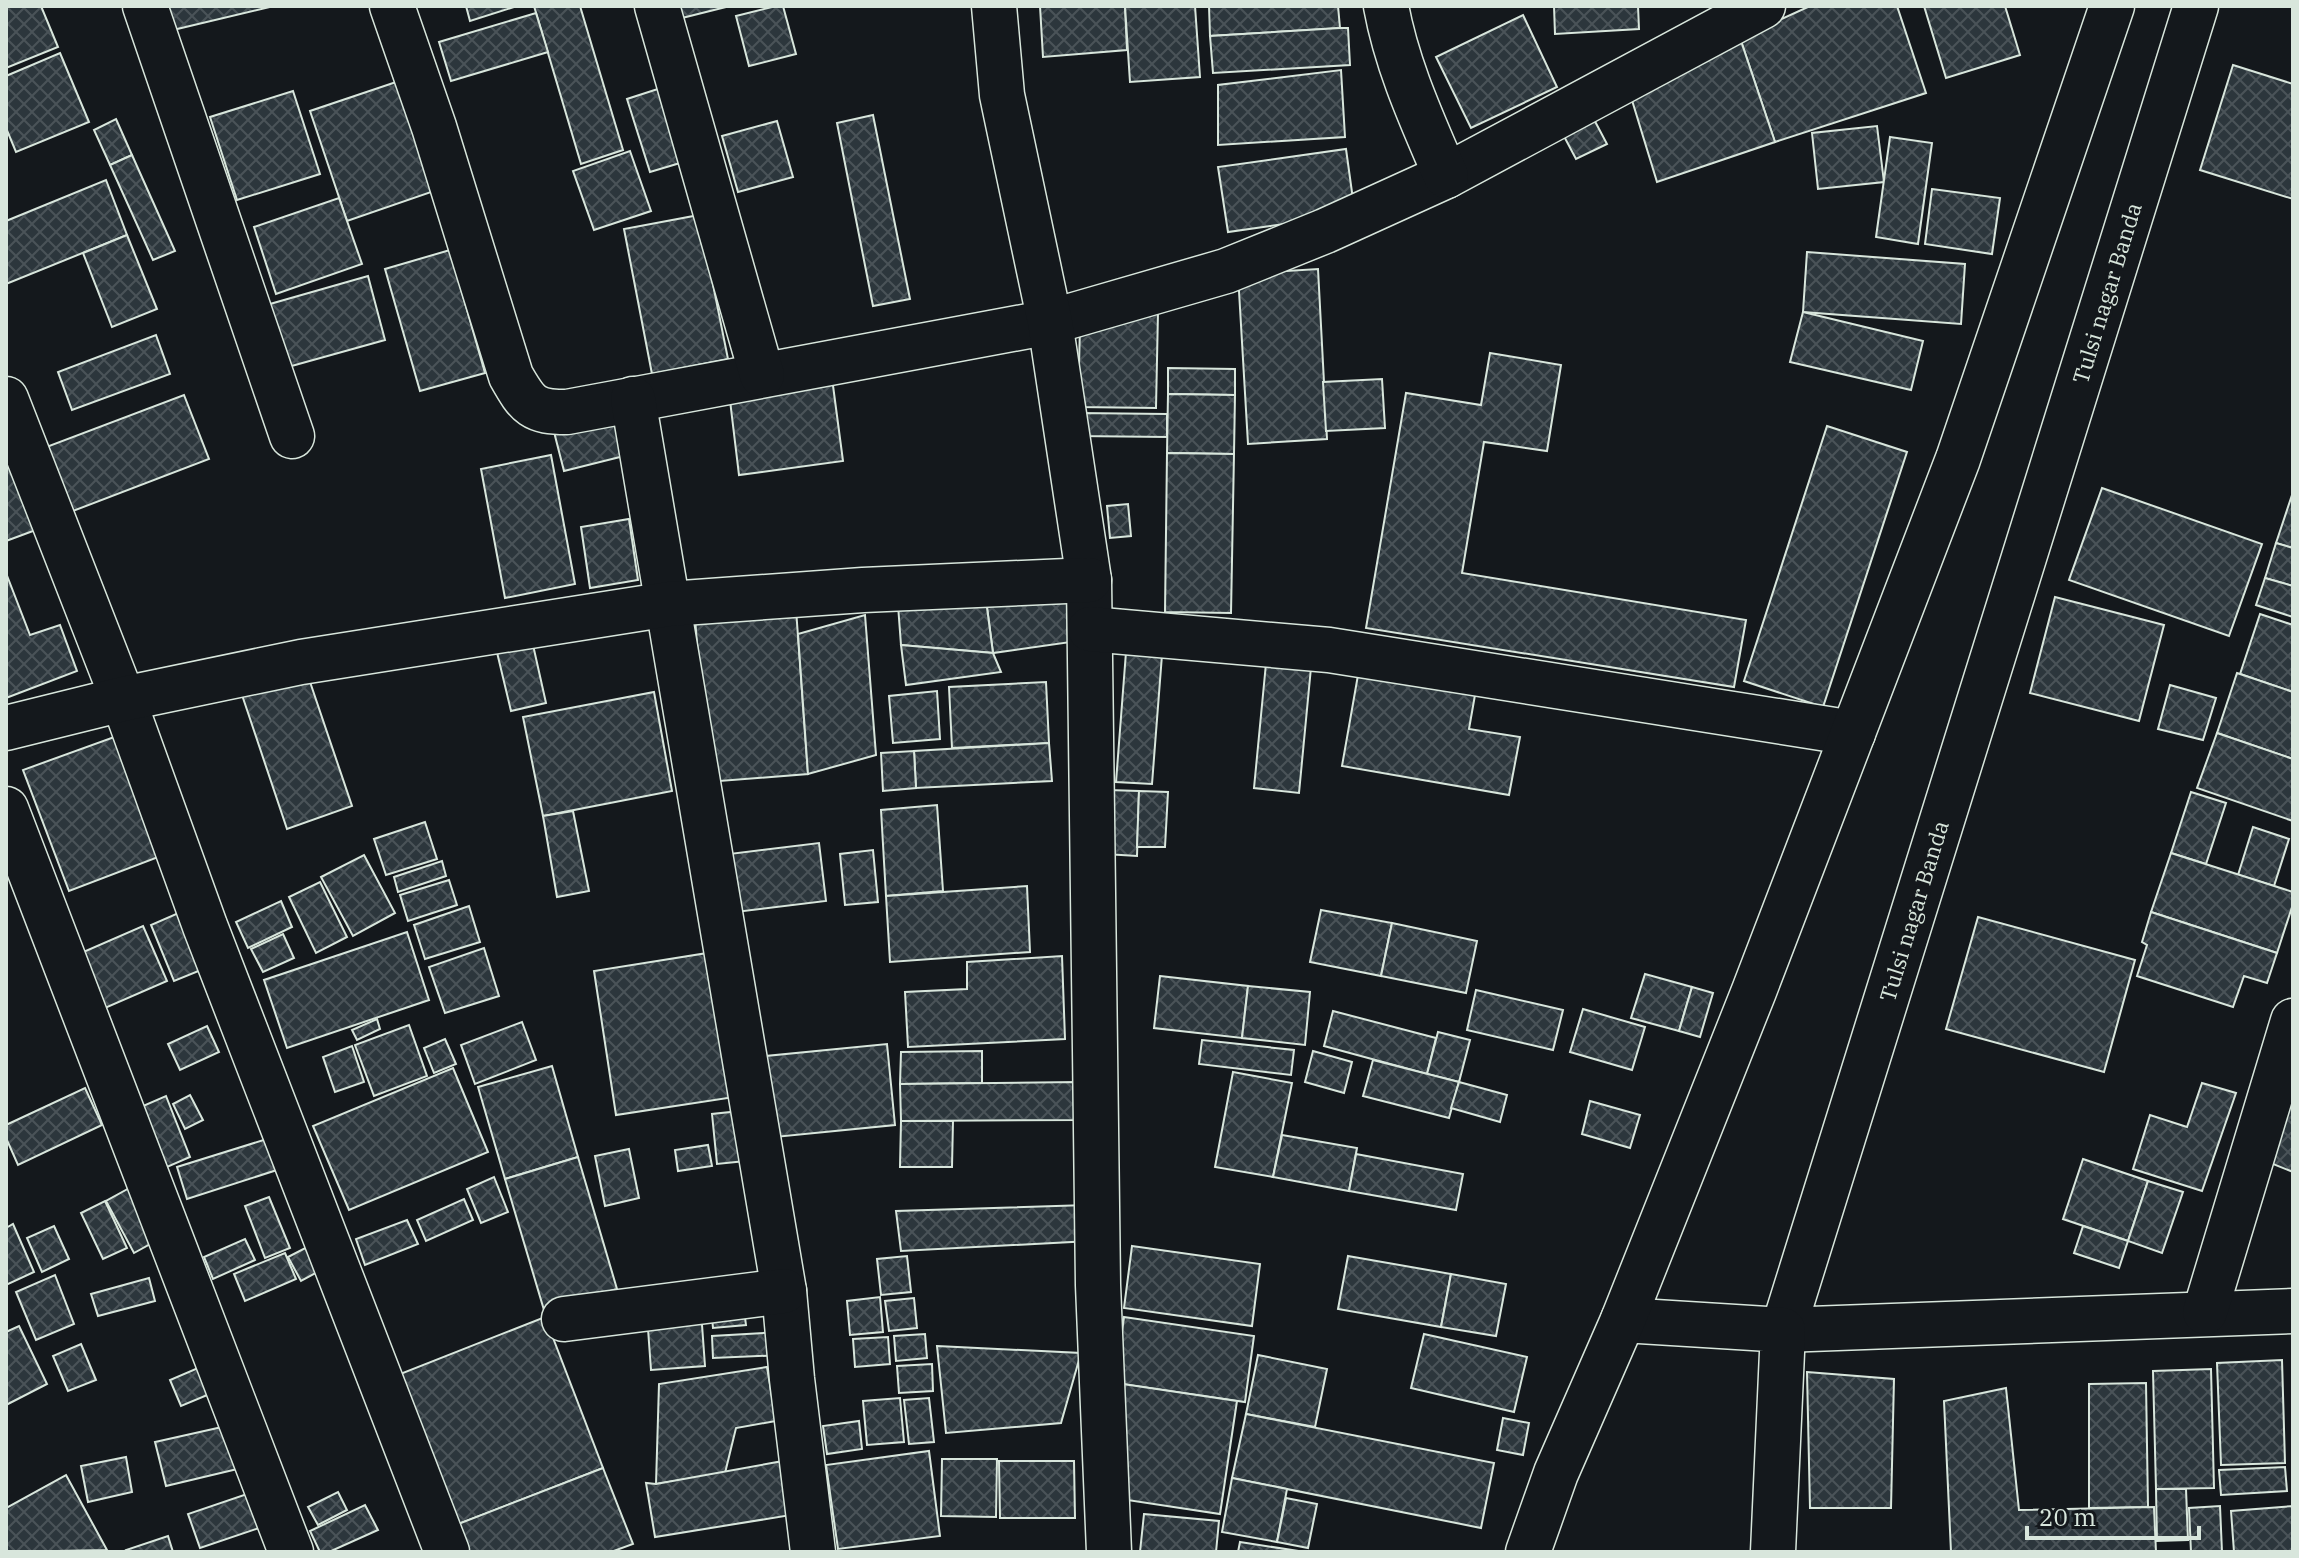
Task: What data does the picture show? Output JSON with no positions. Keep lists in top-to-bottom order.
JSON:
{
  "streets": {
    "street": ["Tulsi nagar Banda"]
  },
  "scale_bar": "20 m"
}
